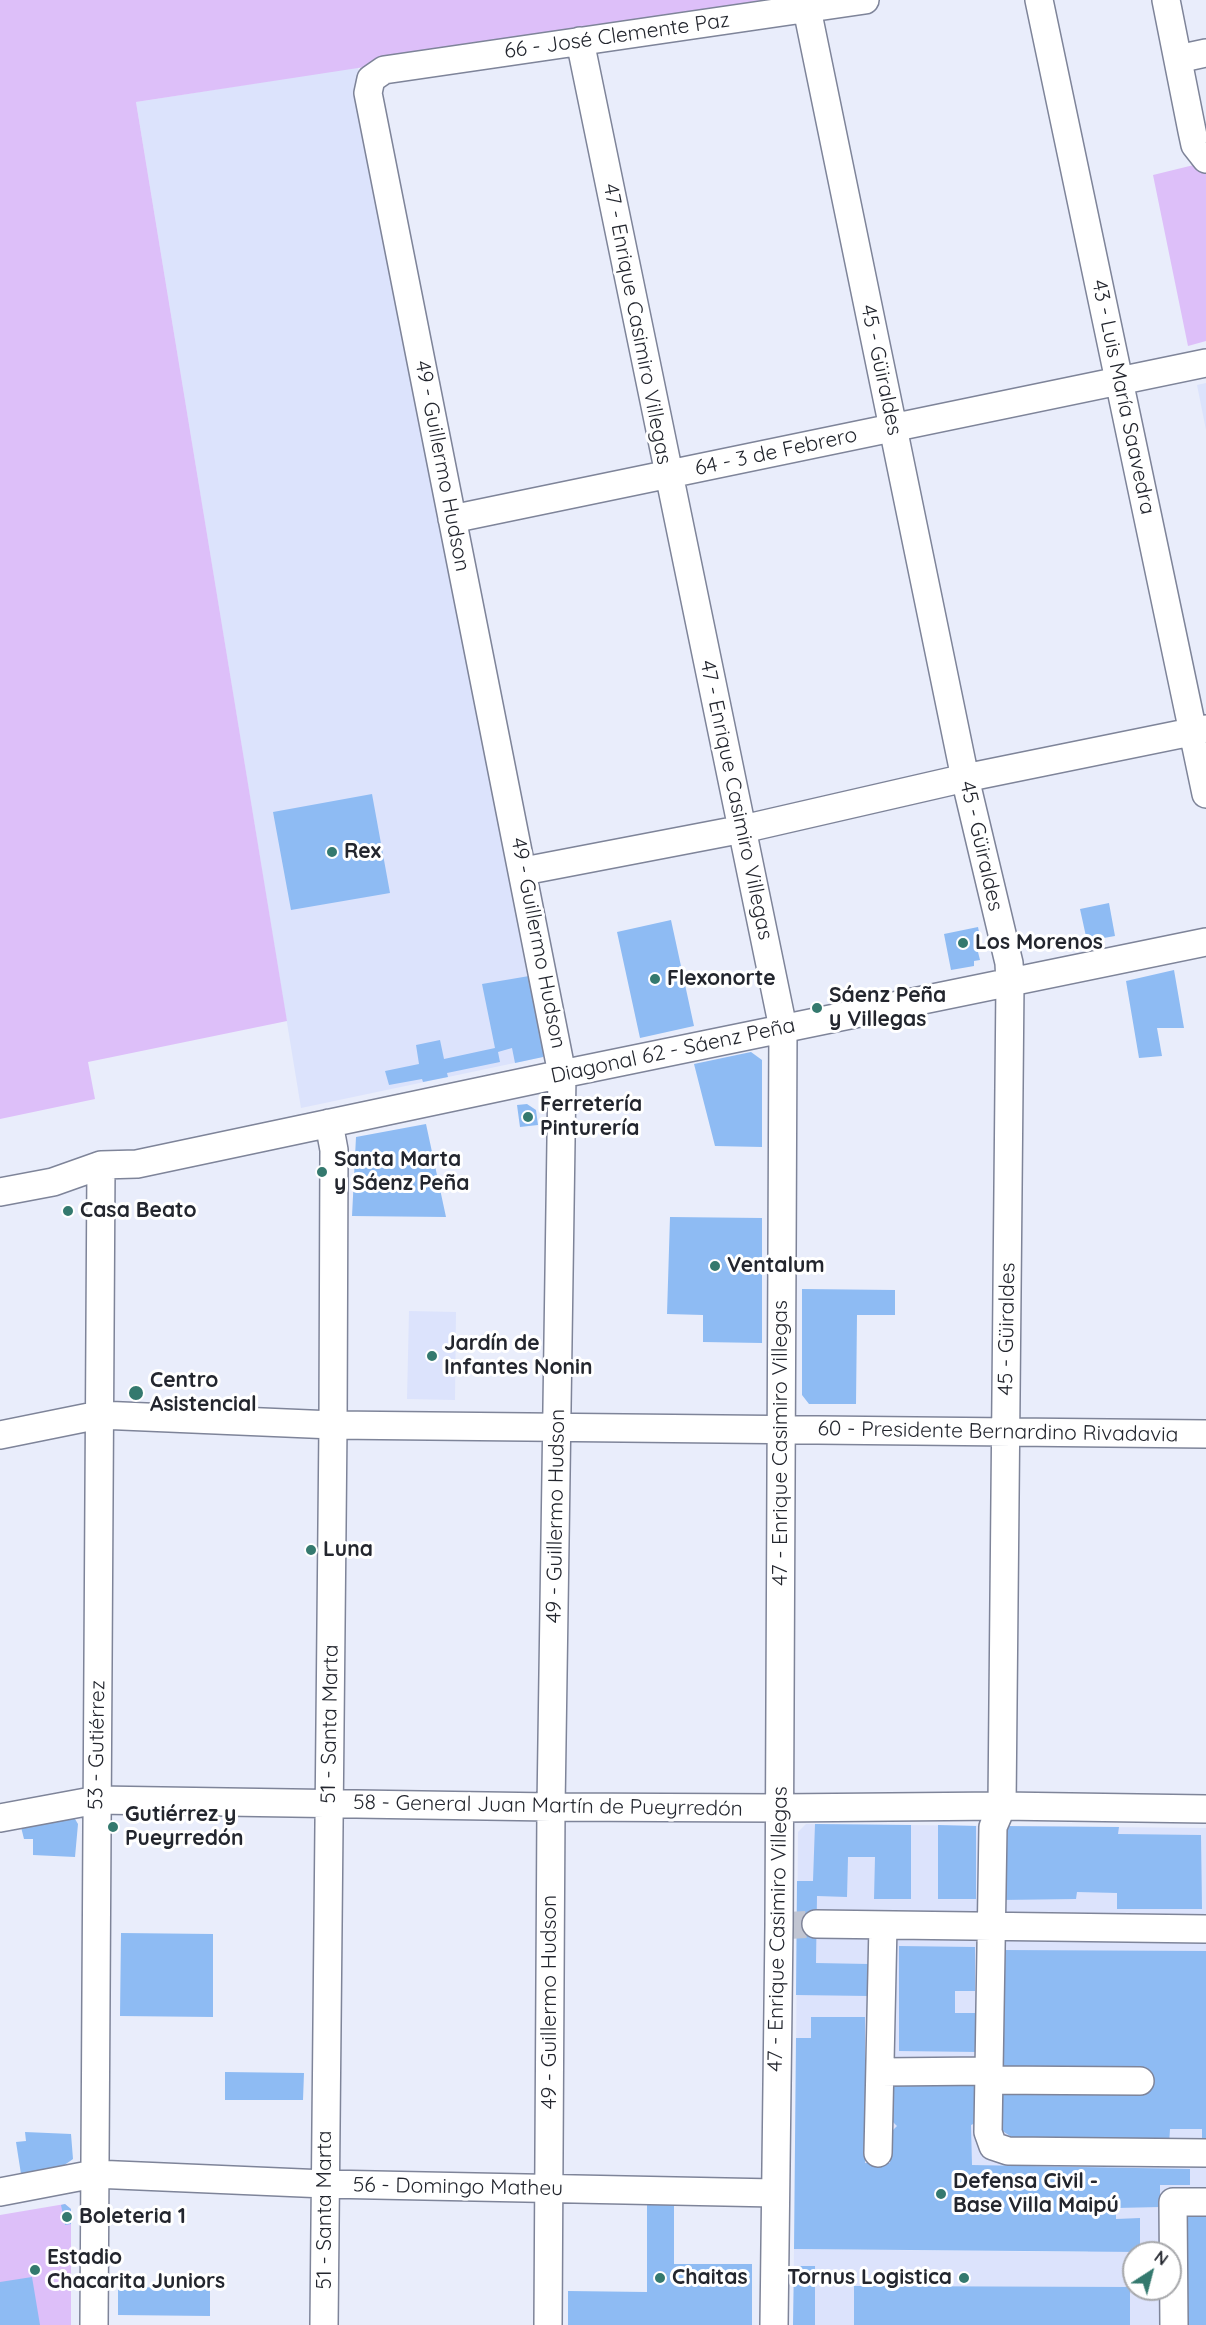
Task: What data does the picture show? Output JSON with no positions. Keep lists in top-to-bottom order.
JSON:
{
  "streets": {
    "street": [
      "66 - José Clemente Paz",
      "47 - Enrique Casimiro Villegas",
      "45 - Güiraldes",
      "43 - Luis María Saavedra",
      "64 - 3 de Febrero",
      "49 - Guillermo Hudson",
      "Diagonal 62 - Sáenz Peña",
      "60 - Presidente Bernardino Rivadavia",
      "51 - Santa Marta",
      "53 - Gutiérrez",
      "58 - General Juan Martín de Pueyrredón",
      "56 - Domingo Matheu"
    ]
  },
  "crossings": [
    ["66 - José Clemente Paz", "47 - Enrique Casimiro Villegas"],
    ["66 - José Clemente Paz", "45 - Güiraldes"],
    ["66 - José Clemente Paz", "49 - Guillermo Hudson"],
    ["47 - Enrique Casimiro Villegas", "64 - 3 de Febrero"],
    ["47 - Enrique Casimiro Villegas", "Diagonal 62 - Sáenz Peña"],
    ["47 - Enrique Casimiro Villegas", "60 - Presidente Bernardino Rivadavia"],
    ["47 - Enrique Casimiro Villegas", "58 - General Juan Martín de Pueyrredón"],
    ["47 - Enrique Casimiro Villegas", "56 - Domingo Matheu"],
    ["45 - Güiraldes", "64 - 3 de Febrero"],
    ["45 - Güiraldes", "Diagonal 62 - Sáenz Peña"],
    ["45 - Güiraldes", "60 - Presidente Bernardino Rivadavia"],
    ["45 - Güiraldes", "58 - General Juan Martín de Pueyrredón"],
    ["43 - Luis María Saavedra", "64 - 3 de Febrero"],
    ["64 - 3 de Febrero", "49 - Guillermo Hudson"],
    ["49 - Guillermo Hudson", "Diagonal 62 - Sáenz Peña"],
    ["49 - Guillermo Hudson", "60 - Presidente Bernardino Rivadavia"],
    ["49 - Guillermo Hudson", "58 - General Juan Martín de Pueyrredón"],
    ["49 - Guillermo Hudson", "56 - Domingo Matheu"],
    ["Diagonal 62 - Sáenz Peña", "51 - Santa Marta"],
    ["Diagonal 62 - Sáenz Peña", "53 - Gutiérrez"],
    ["60 - Presidente Bernardino Rivadavia", "51 - Santa Marta"],
    ["60 - Presidente Bernardino Rivadavia", "53 - Gutiérrez"],
    ["51 - Santa Marta", "58 - General Juan Martín de Pueyrredón"],
    ["51 - Santa Marta", "56 - Domingo Matheu"],
    ["53 - Gutiérrez", "58 - General Juan Martín de Pueyrredón"],
    ["53 - Gutiérrez", "56 - Domingo Matheu"]
  ],
  "places": [
    "Rex",
    "Los Morenos",
    "Flexonorte",
    "Sáenz Peña y Villegas",
    "Ferretería Pinturería",
    "Santa Marta y Sáenz Peña",
    "Casa Beato",
    "Ventalum",
    "Jardín de Infantes Nonin",
    "Centro Asistencial",
    "Luna",
    "Gutiérrez y Pueyrredón",
    "Defensa Civil - Base Villa Maipú",
    "Boleteria 1",
    "Estadio Chacarita Juniors",
    "Chaitas",
    "Tornus Logistica"
  ],
  "north": "top right"
}
